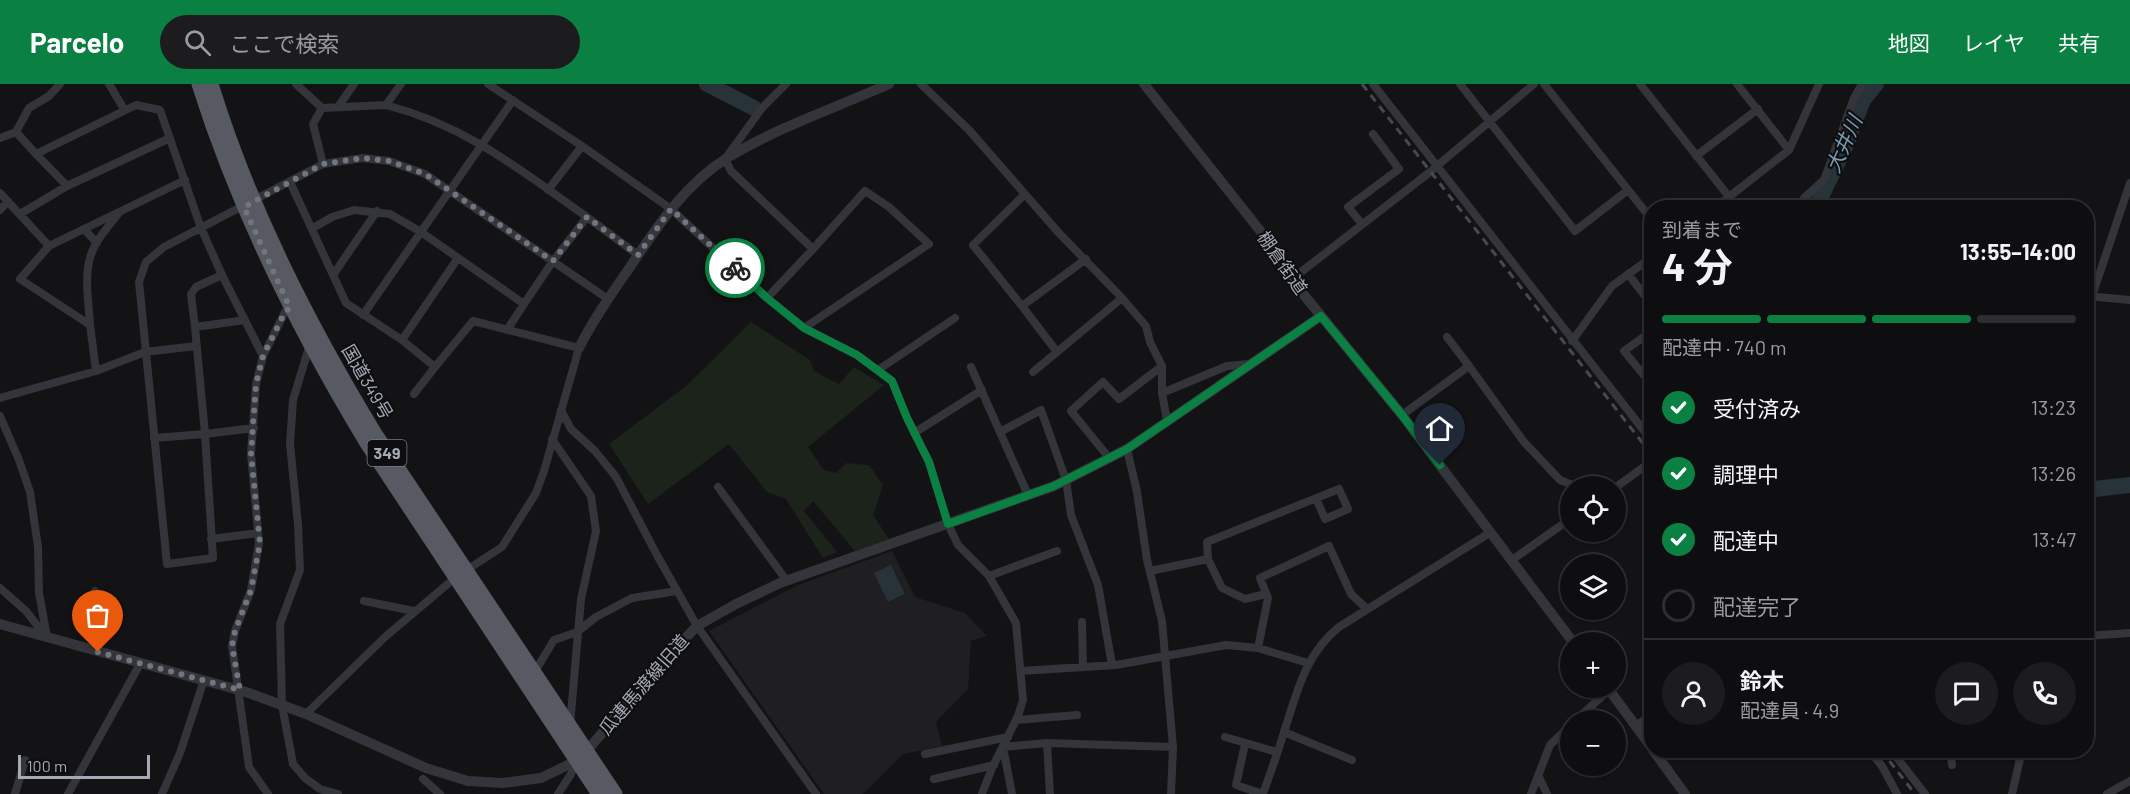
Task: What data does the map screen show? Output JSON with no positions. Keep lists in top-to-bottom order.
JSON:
{
  "streets": {
    "highway": ["国道349号", "349"],
    "street": ["棚倉街道", "瓜連馬渡線旧道"]
  },
  "crossings": [
    ["棚倉街道", "瓜連馬渡線旧道"],
    ["国道349号", "瓜連馬渡線旧道"]
  ],
  "water": ["大井川"],
  "scale_bar": "100 m",
  "page": {
    "header": "Parcelo",
    "search": "ここで検索",
    "nav": ["地図", "レイヤ", "共有"],
    "heading": ["4 分", "到着まで", "13:55–14:00"],
    "panel": ["鈴木", "配達員 · 4.9"],
    "bar": "配達中 · 740 m",
    "list": [
      ["受付済み", "13:23"],
      ["調理中", "13:26"],
      ["配達中", "13:47"],
      "配達完了"
    ],
    "map_buttons": ["+", "−"],
    "scale": "100 m"
  }
}
